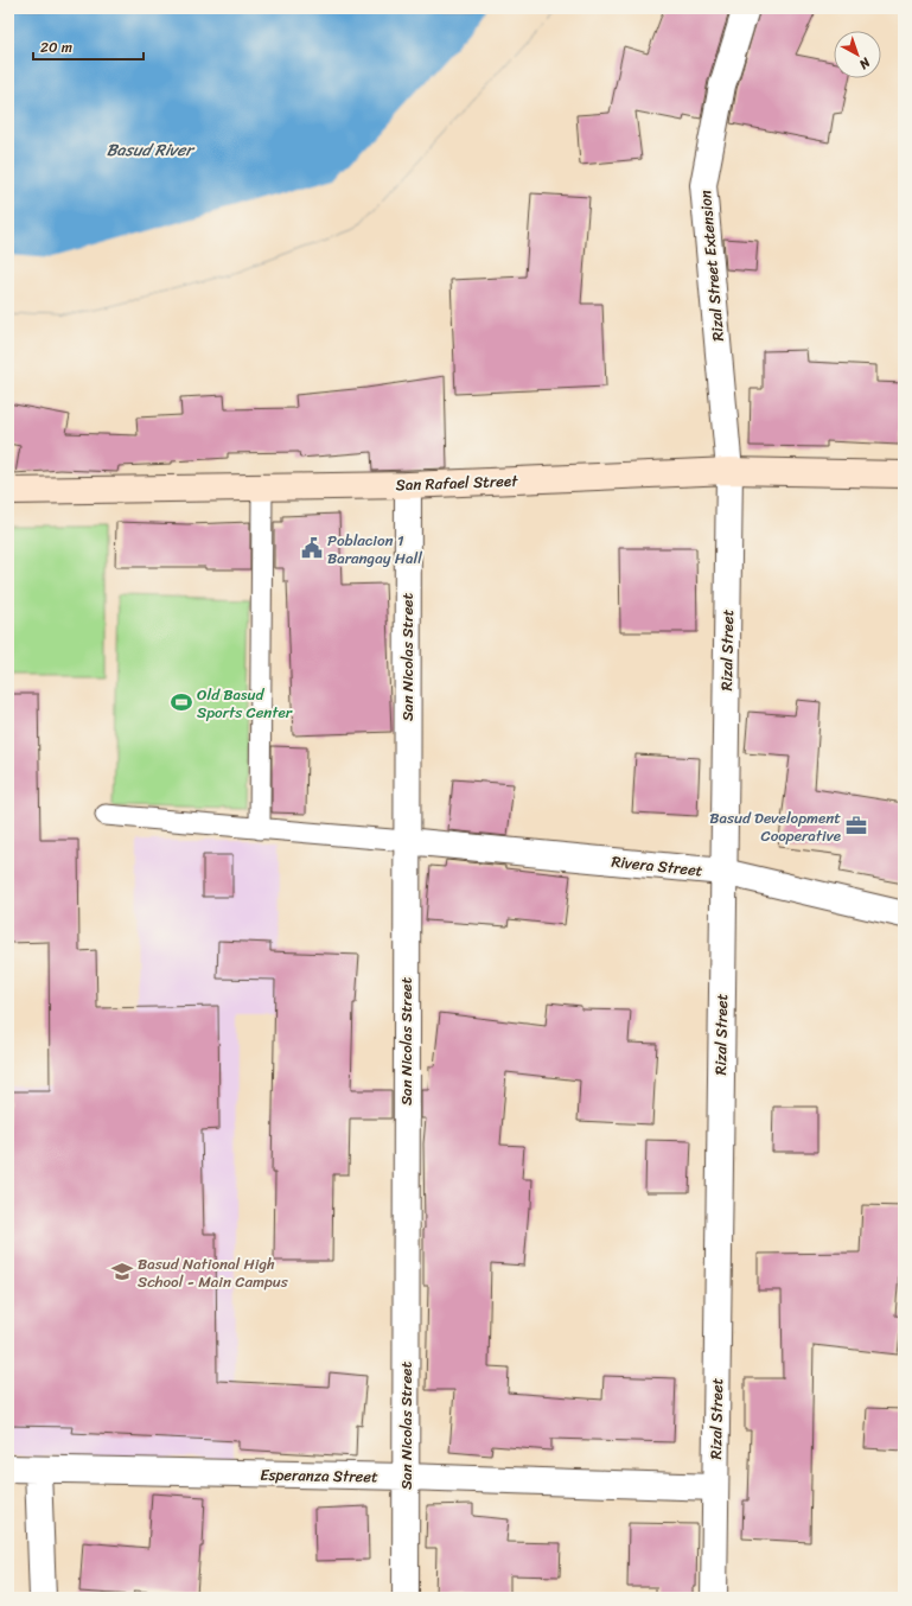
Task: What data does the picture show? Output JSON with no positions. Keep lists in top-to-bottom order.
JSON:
{
  "streets": {
    "main road": ["San Rafael Street"],
    "street": [
      "Rizal Street Extension",
      "Rizal Street",
      "San Nicolas Street",
      "Rivera Street",
      "Esperanza Street"
    ]
  },
  "crossings": [
    ["Rizal Street Extension", "San Rafael Street"],
    ["Rizal Street Extension", "Rizal Street"],
    ["San Rafael Street", "Rizal Street"],
    ["San Rafael Street", "San Nicolas Street"],
    ["Rizal Street", "Rivera Street"],
    ["Rizal Street", "Esperanza Street"],
    ["San Nicolas Street", "Rivera Street"],
    ["San Nicolas Street", "Esperanza Street"]
  ],
  "water": ["Basud River"],
  "places": {
    "public building": ["Poblacion 1 Barangay Hall"],
    "sports": ["Old Basud Sports Center"],
    "office": ["Basud Development Cooperative"],
    "school or university": ["Basud National High School - Main Campus"]
  },
  "scale_bar": "20 m",
  "north": "bottom right"
}
